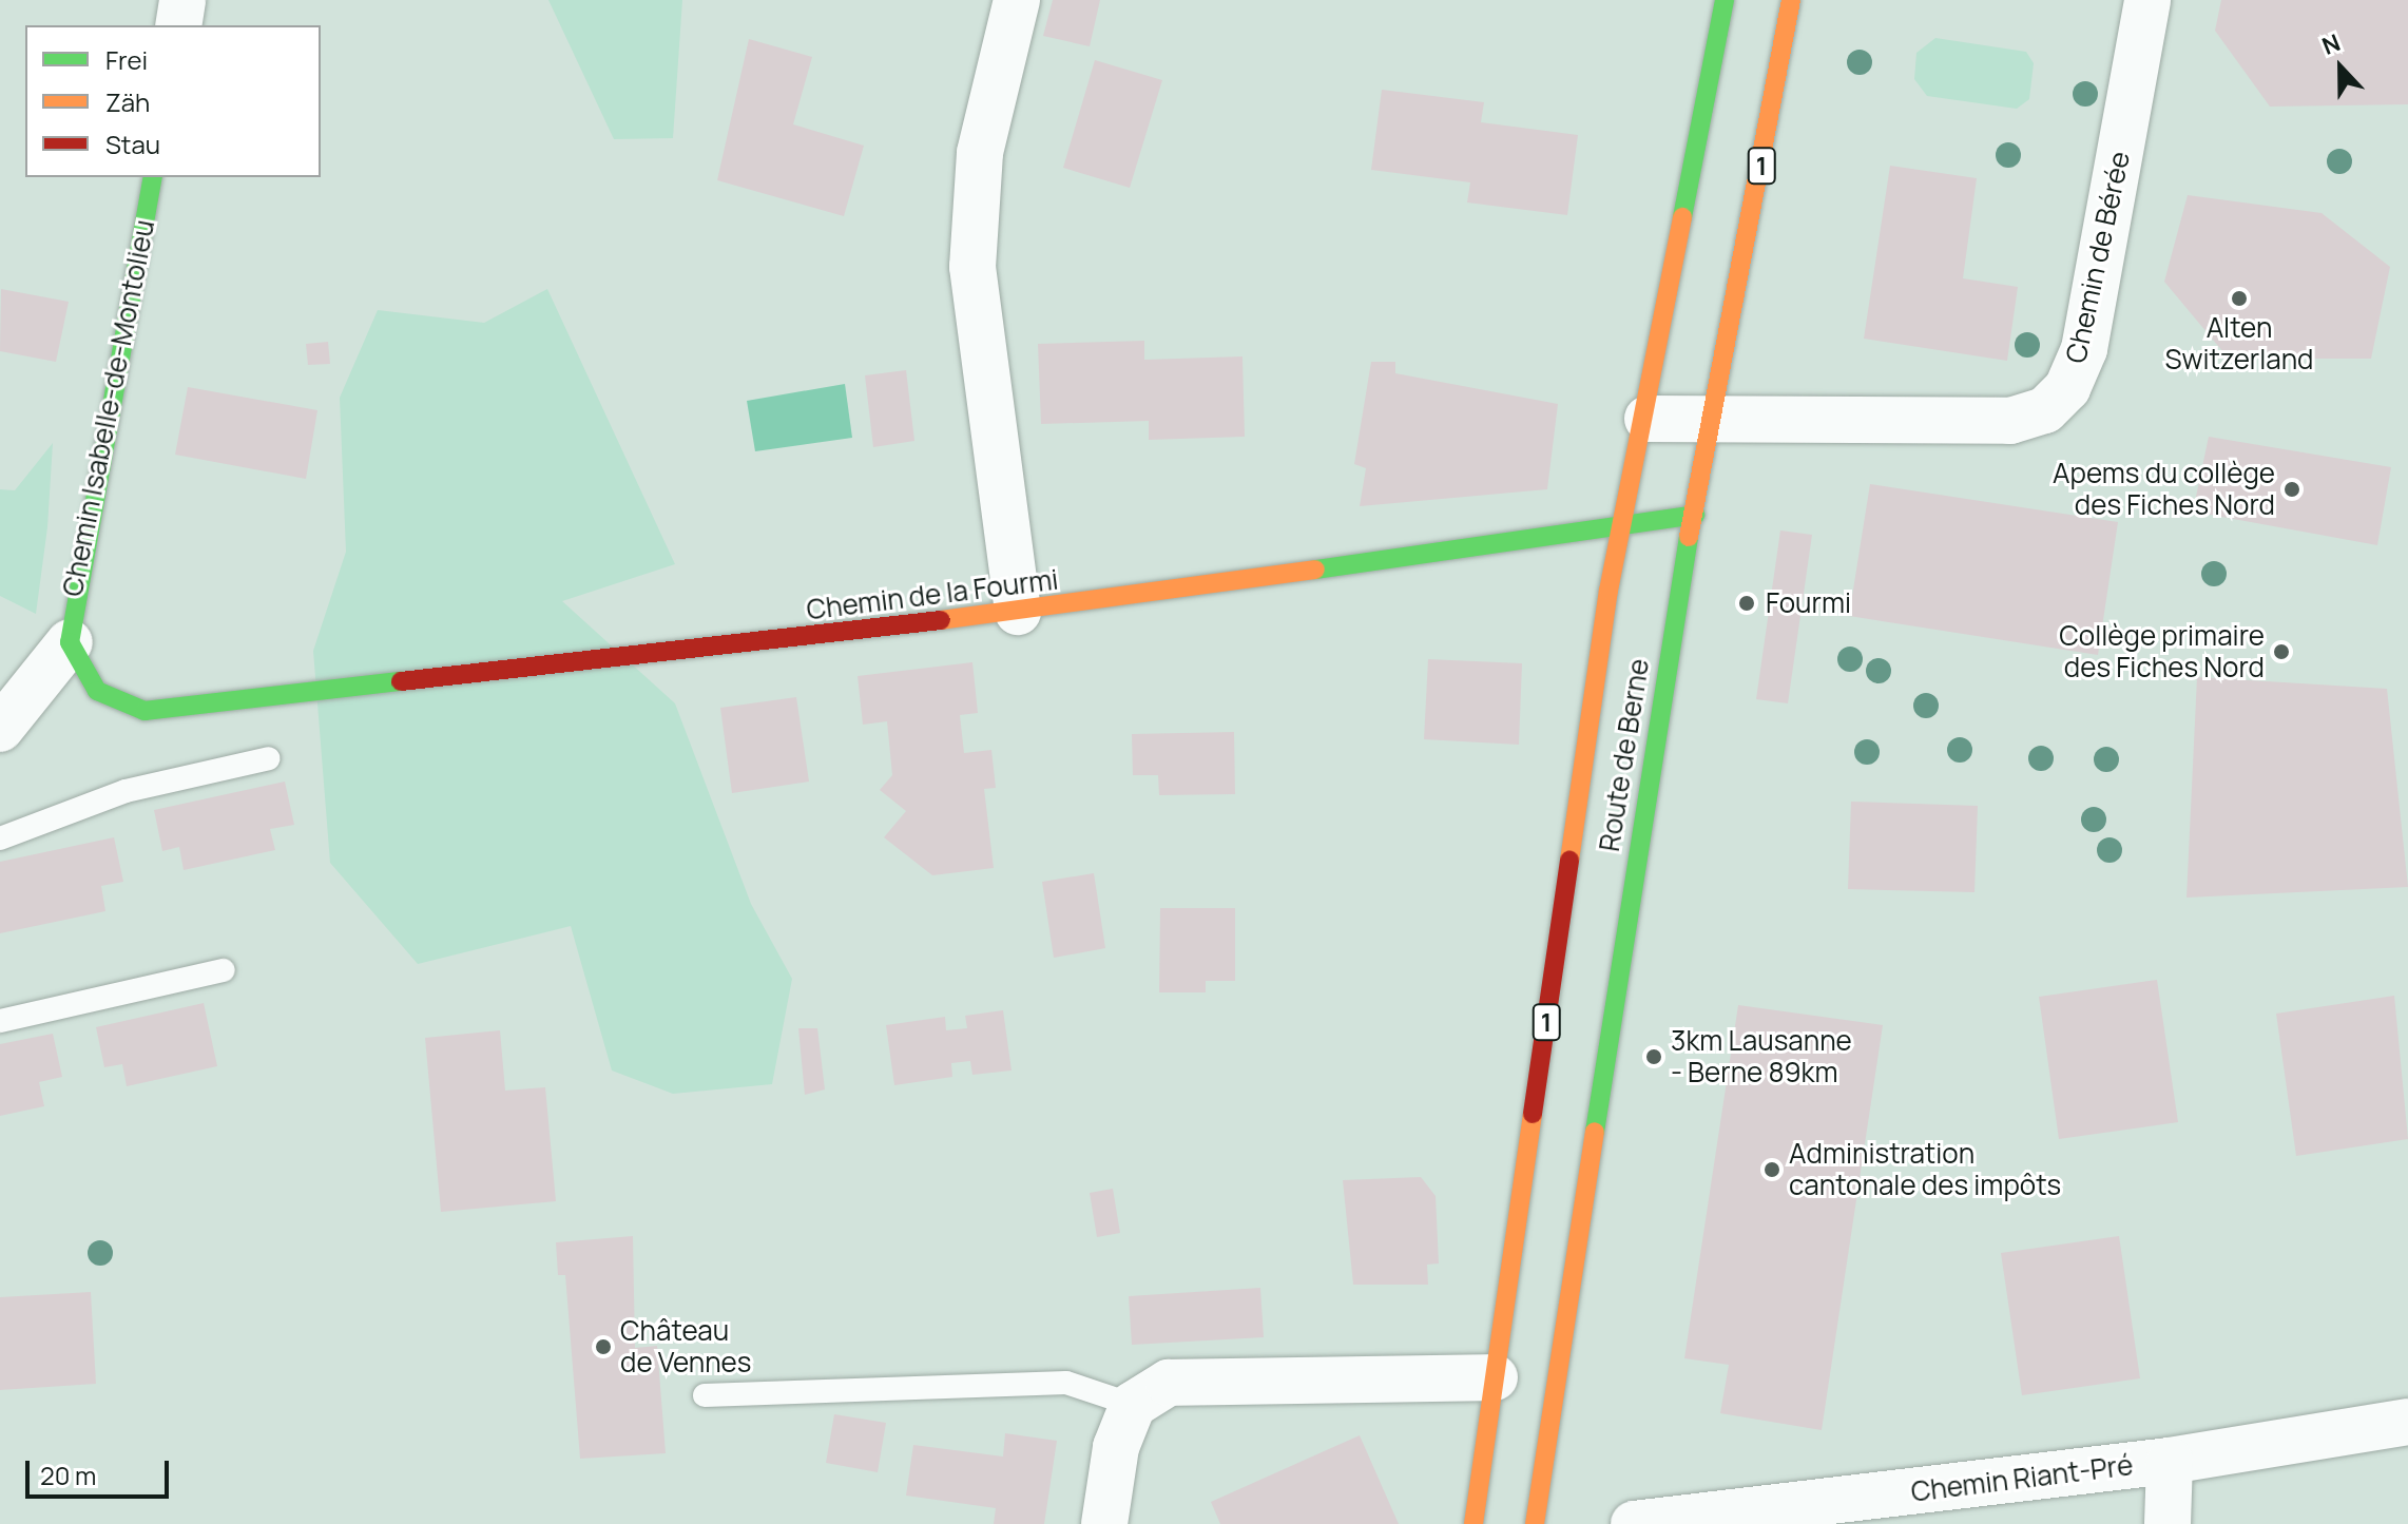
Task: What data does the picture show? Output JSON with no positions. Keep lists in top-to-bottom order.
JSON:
{
  "streets": {
    "main road": [
      "1",
      "Chemin Isabelle-de-Montolieu",
      "Chemin de la Fourmi",
      "Route de Berne"
    ],
    "street": ["Chemin de Bérée", "Chemin Riant-Pré"]
  },
  "crossings": [
    ["Chemin de Bérée", "Route de Berne"],
    ["Chemin Isabelle-de-Montolieu", "Chemin de la Fourmi"],
    ["Chemin de la Fourmi", "Route de Berne"]
  ],
  "places": [
    "Alten Switzerland",
    "Apems du collège des Fiches Nord",
    "Fourmi",
    "Collège primaire des Fiches Nord",
    "3km Lausanne - Berne 89km",
    "Administration cantonale des impôts",
    "Château de Vennes"
  ],
  "legend": ["Frei", "Zäh", "Stau"],
  "scale_bar": "20 m",
  "north": "top"
}
